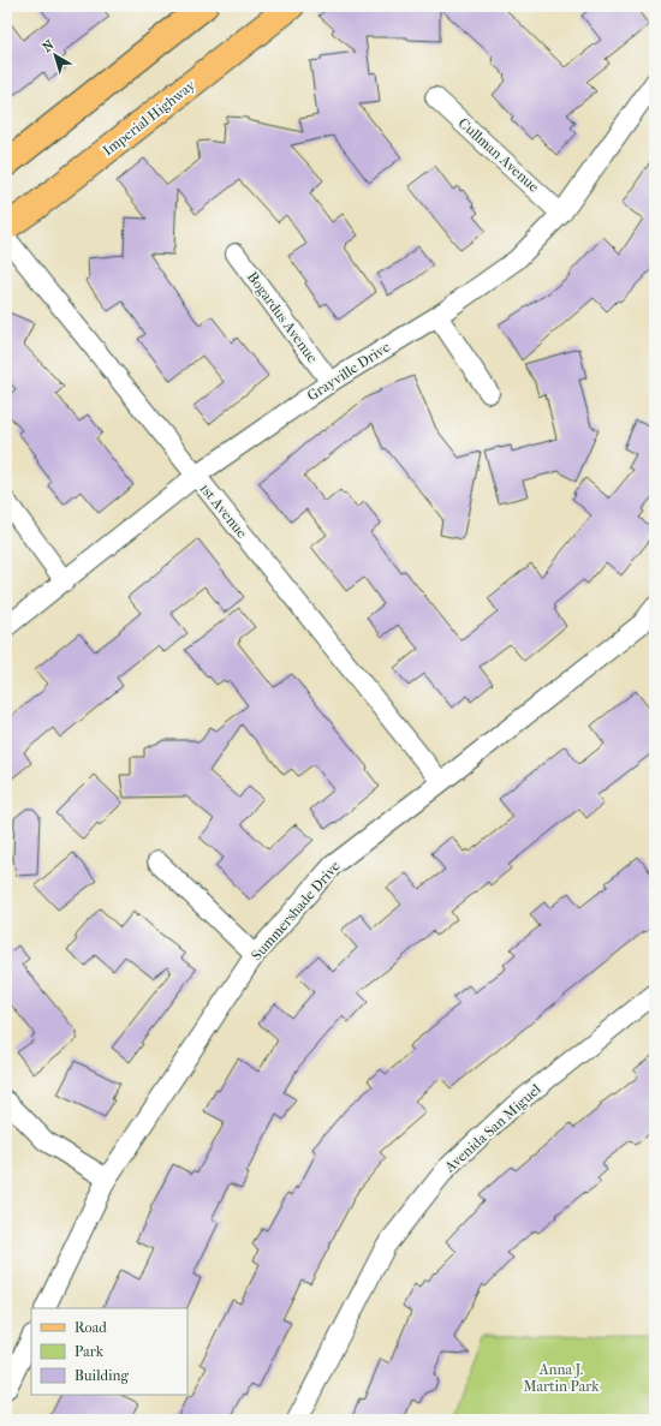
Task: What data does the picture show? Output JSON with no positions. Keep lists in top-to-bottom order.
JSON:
{
  "streets": {
    "main road": ["Imperial Highway"],
    "street": [
      "Cullman Avenue",
      "Bogardus Avenue",
      "Grayville Drive",
      "1st Avenue",
      "Summershade Drive",
      "Avenida San Miguel"
    ]
  },
  "crossings": [
    ["Cullman Avenue", "Grayville Drive"],
    ["Bogardus Avenue", "Grayville Drive"],
    ["Grayville Drive", "1st Avenue"],
    ["1st Avenue", "Summershade Drive"]
  ],
  "parks": ["Anna J. Martin Park"],
  "legend": ["Road", "Park", "Building"],
  "north": "top left"
}
